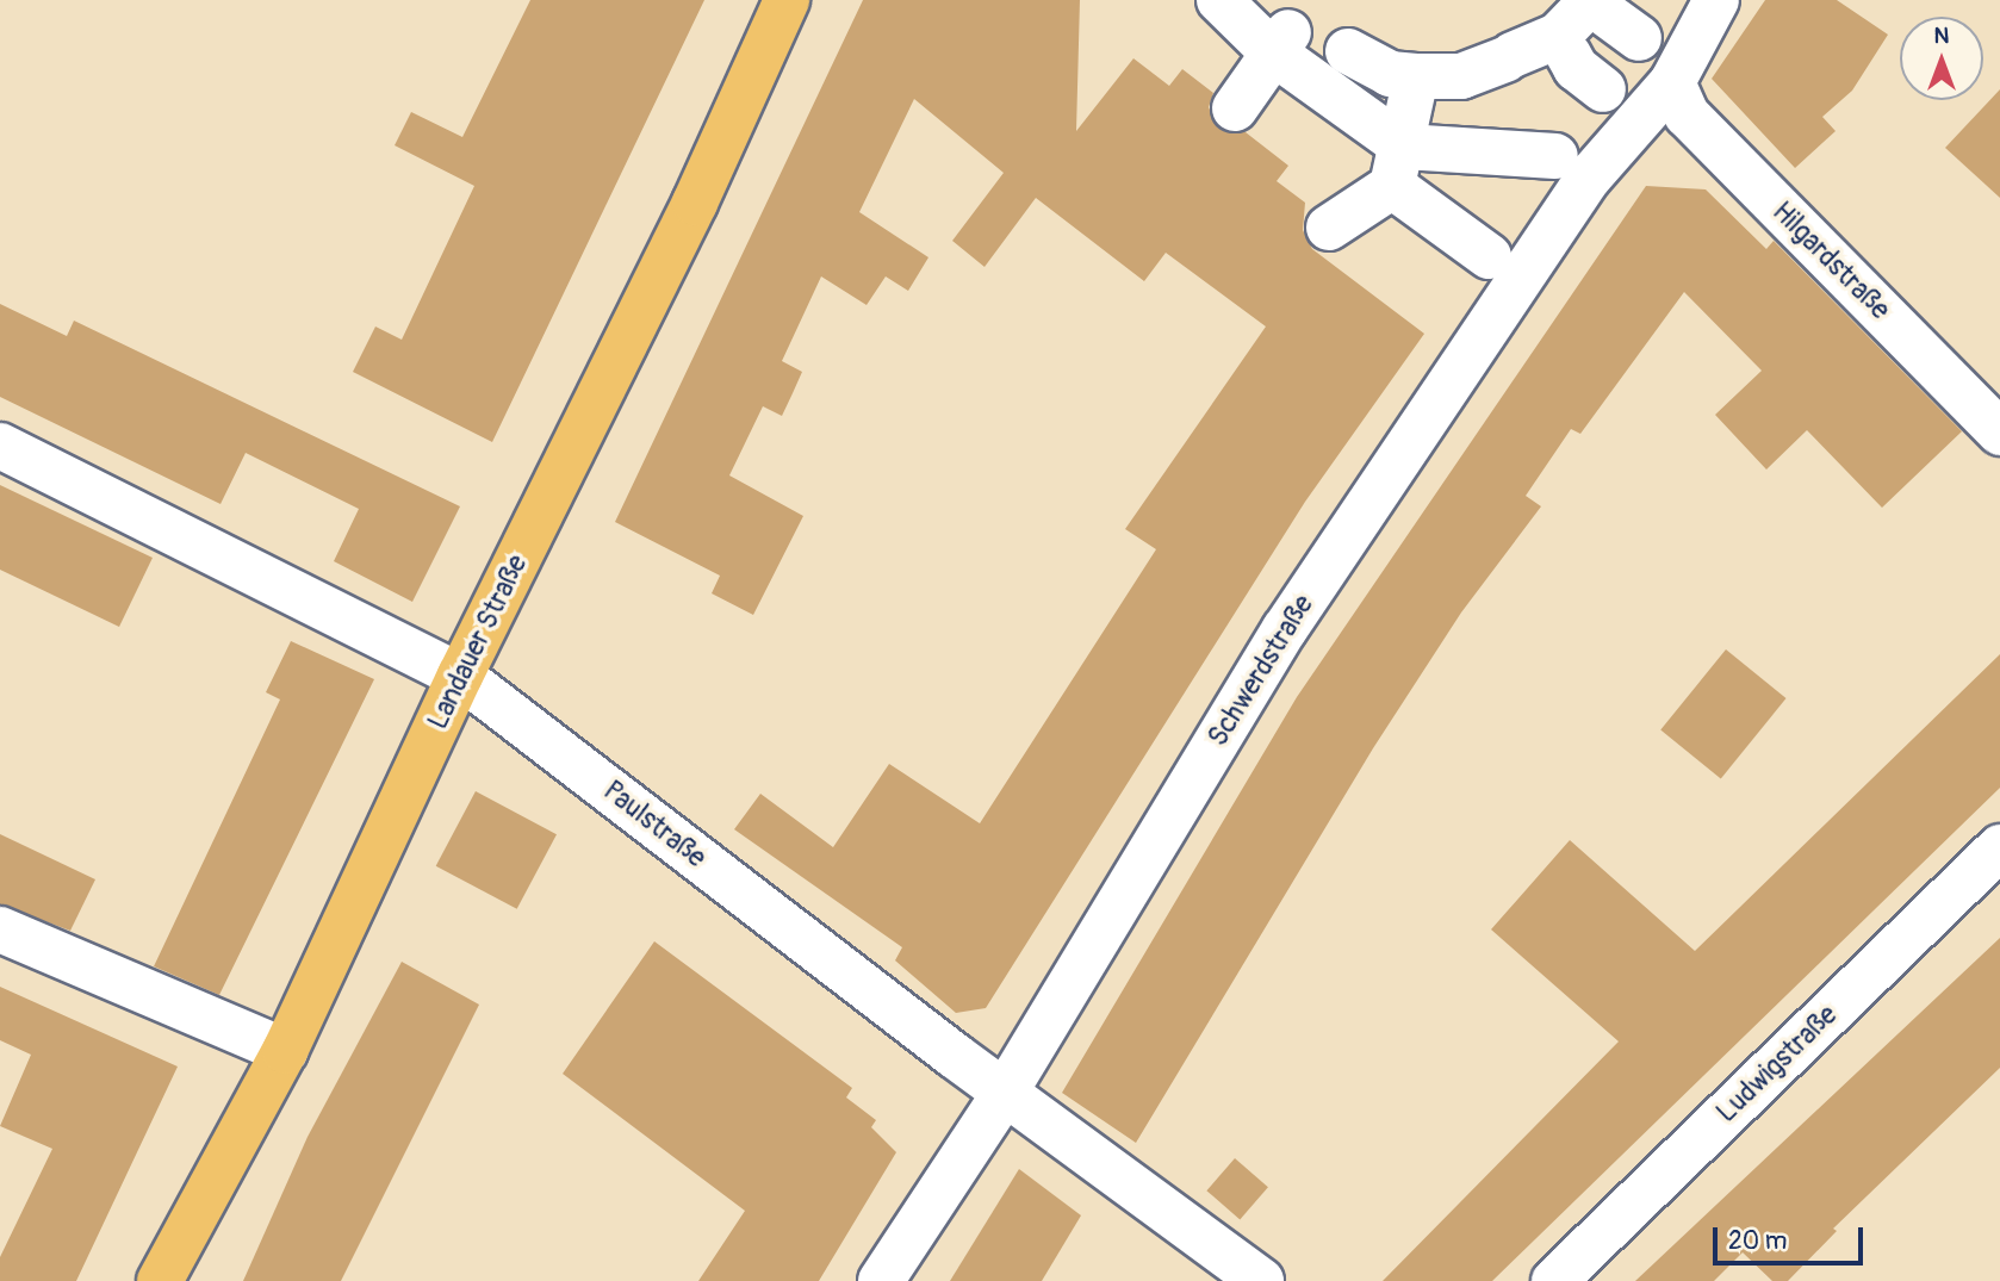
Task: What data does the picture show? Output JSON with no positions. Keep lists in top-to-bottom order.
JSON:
{
  "streets": {
    "main road": ["Landauer Straße"],
    "street": [
      "Hilgardstraße",
      "Schwerdstraße",
      "Paulstraße",
      "Ludwigstraße"
    ]
  },
  "crossings": [
    ["Hilgardstraße", "Schwerdstraße"],
    ["Landauer Straße", "Paulstraße"],
    ["Schwerdstraße", "Paulstraße"]
  ],
  "scale_bar": "20 m",
  "north": "top"
}
